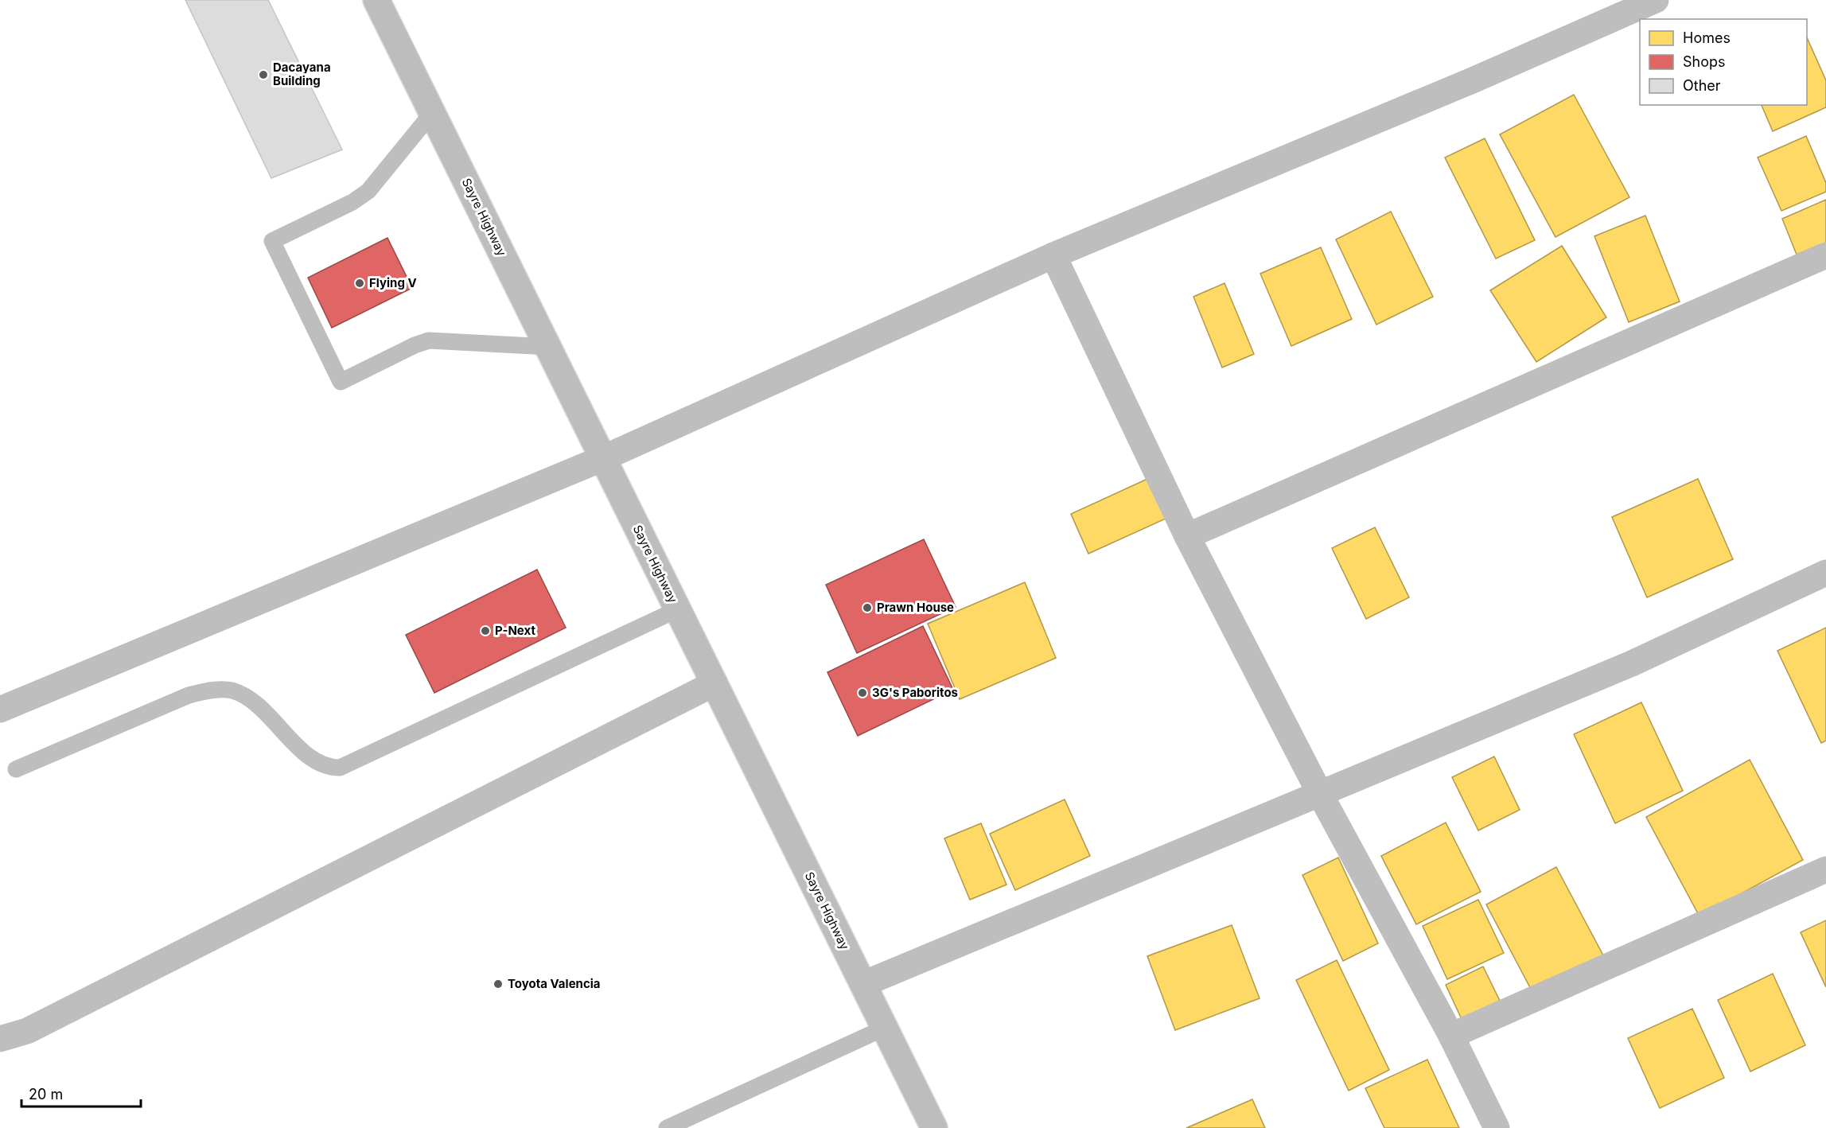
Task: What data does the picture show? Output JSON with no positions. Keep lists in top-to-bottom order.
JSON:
{
  "streets": {
    "highway": ["Sayre Highway"]
  },
  "places": [
    "Dacayana Building",
    "Flying V",
    "Prawn House",
    "P-Next",
    "3G's Paboritos",
    "Toyota Valencia"
  ],
  "legend": ["Homes", "Shops", "Other"],
  "scale_bar": "20 m"
}
